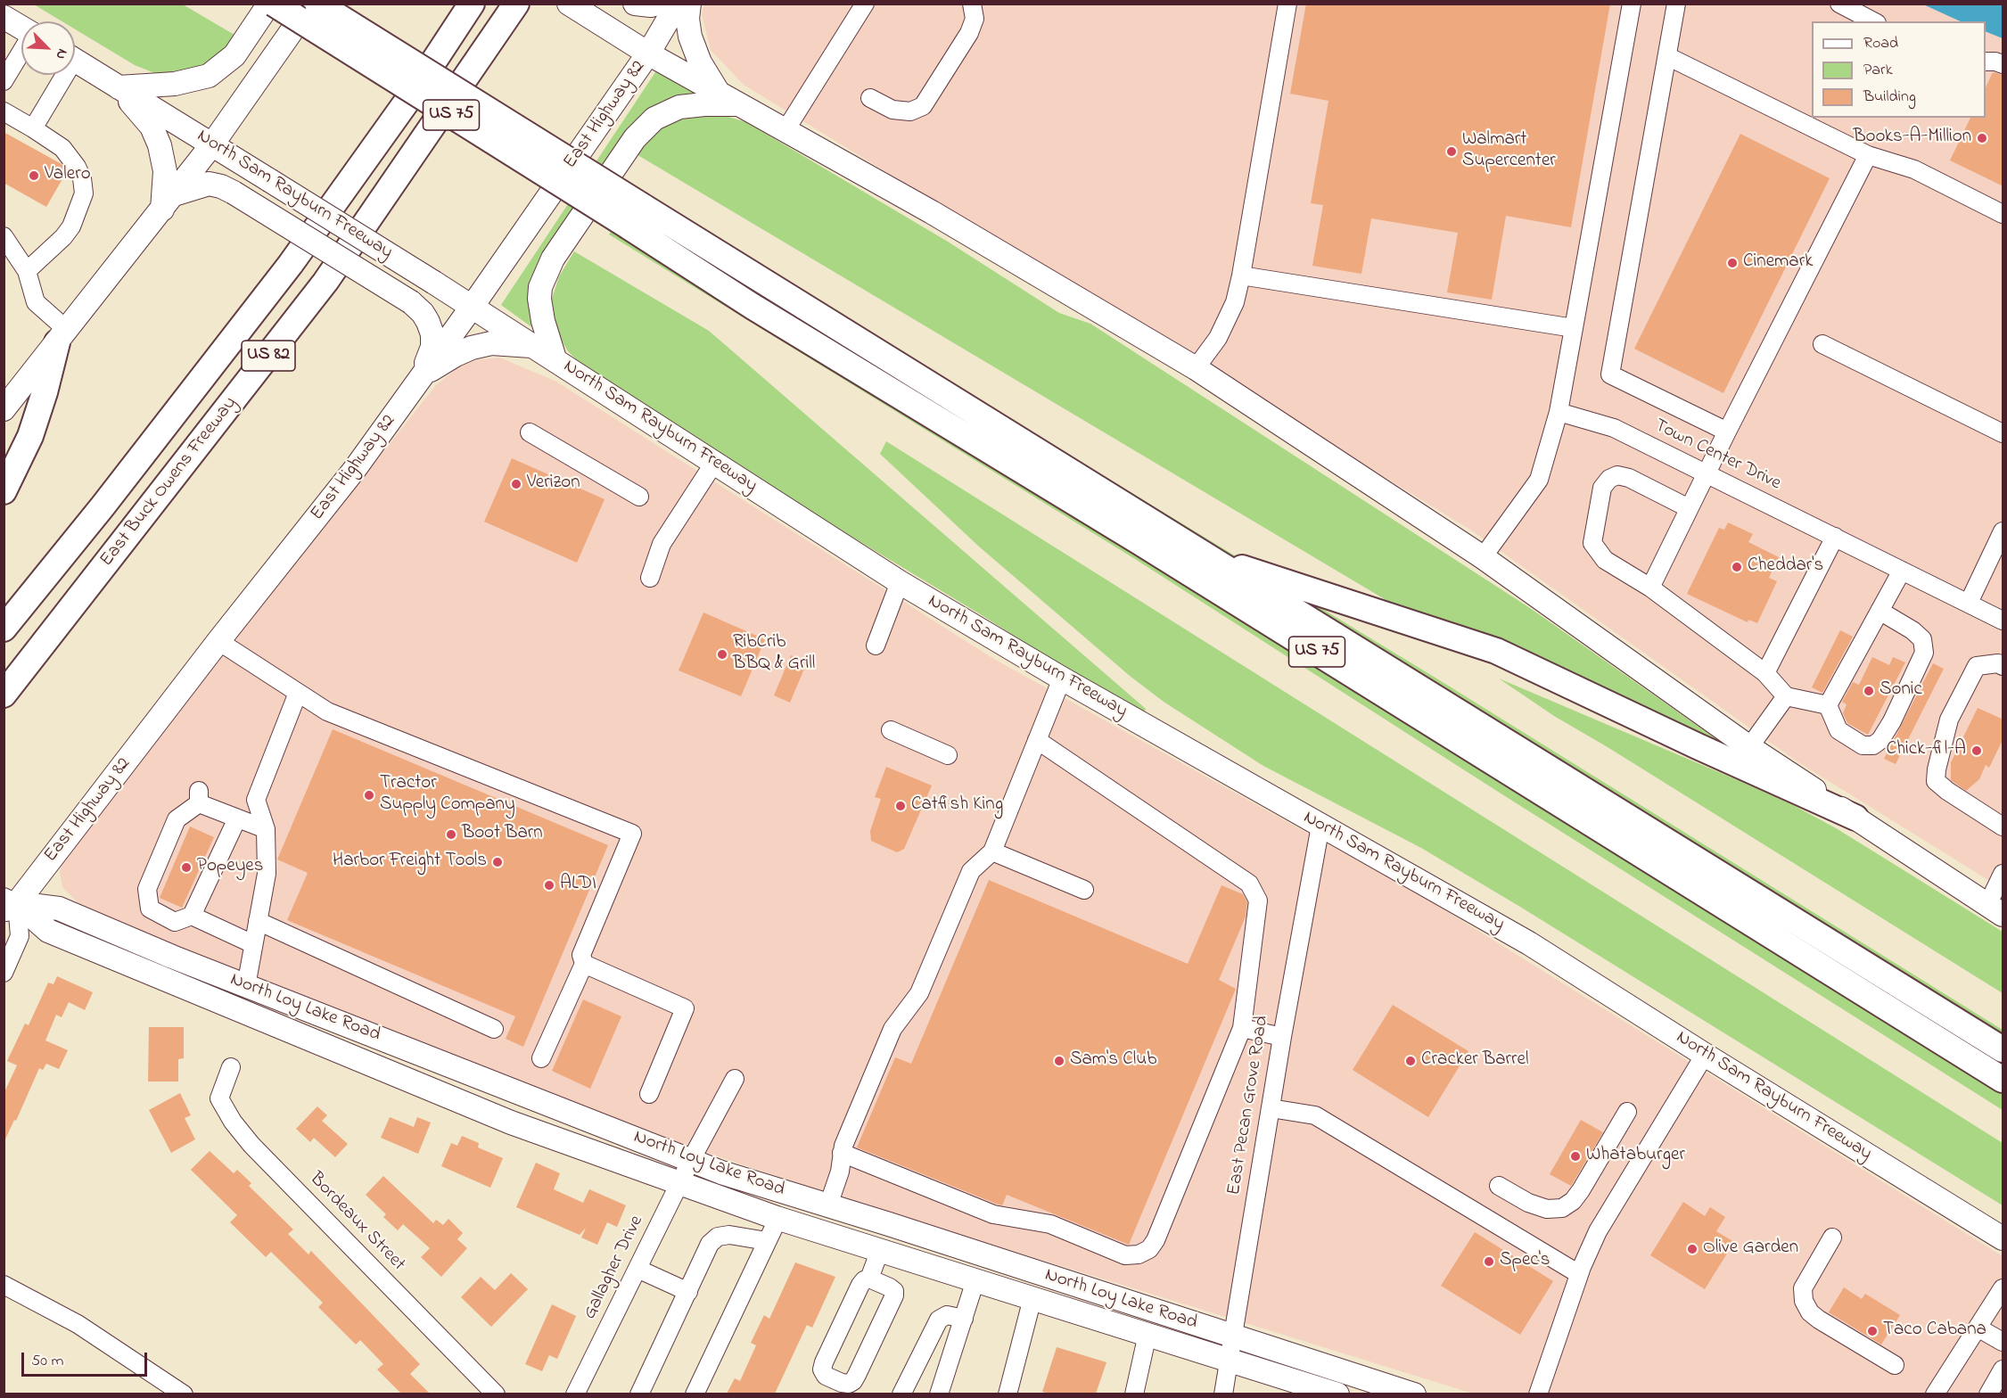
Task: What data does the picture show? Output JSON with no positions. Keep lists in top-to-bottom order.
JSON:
{
  "streets": {
    "highway": ["US 75", "US 82", "East Buck Owens Freeway"],
    "main road": ["East Highway 82", "North Sam Rayburn Freeway", "North Loy Lake Road"],
    "street": [
      "Town Center Drive",
      "East Pecan Grove Road",
      "Bordeaux Street",
      "Gallagher Drive"
    ]
  },
  "crossings": [
    ["East Highway 82", "North Sam Rayburn Freeway"],
    ["East Highway 82", "North Loy Lake Road"],
    ["North Sam Rayburn Freeway", "East Pecan Grove Road"],
    ["North Loy Lake Road", "East Pecan Grove Road"],
    ["North Loy Lake Road", "Gallagher Drive"]
  ],
  "places": [
    "Books-A-Million",
    "Walmart Supercenter",
    "Valero",
    "Cinemark",
    "Verizon",
    "Cheddar's",
    "RibCrib BBQ & Grill",
    "Sonic",
    "Chick-fil-A",
    "Tractor Supply Company",
    "Catfish King",
    "Boot Barn",
    "Harbor Freight Tools",
    "Popeyes",
    "ALDI",
    "Sam's Club",
    "Cracker Barrel",
    "Whataburger",
    "Olive Garden",
    "Spec's",
    "Taco Cabana"
  ],
  "legend": ["Road", "Park", "Building"],
  "scale_bar": "50 m",
  "north": "bottom right"
}
